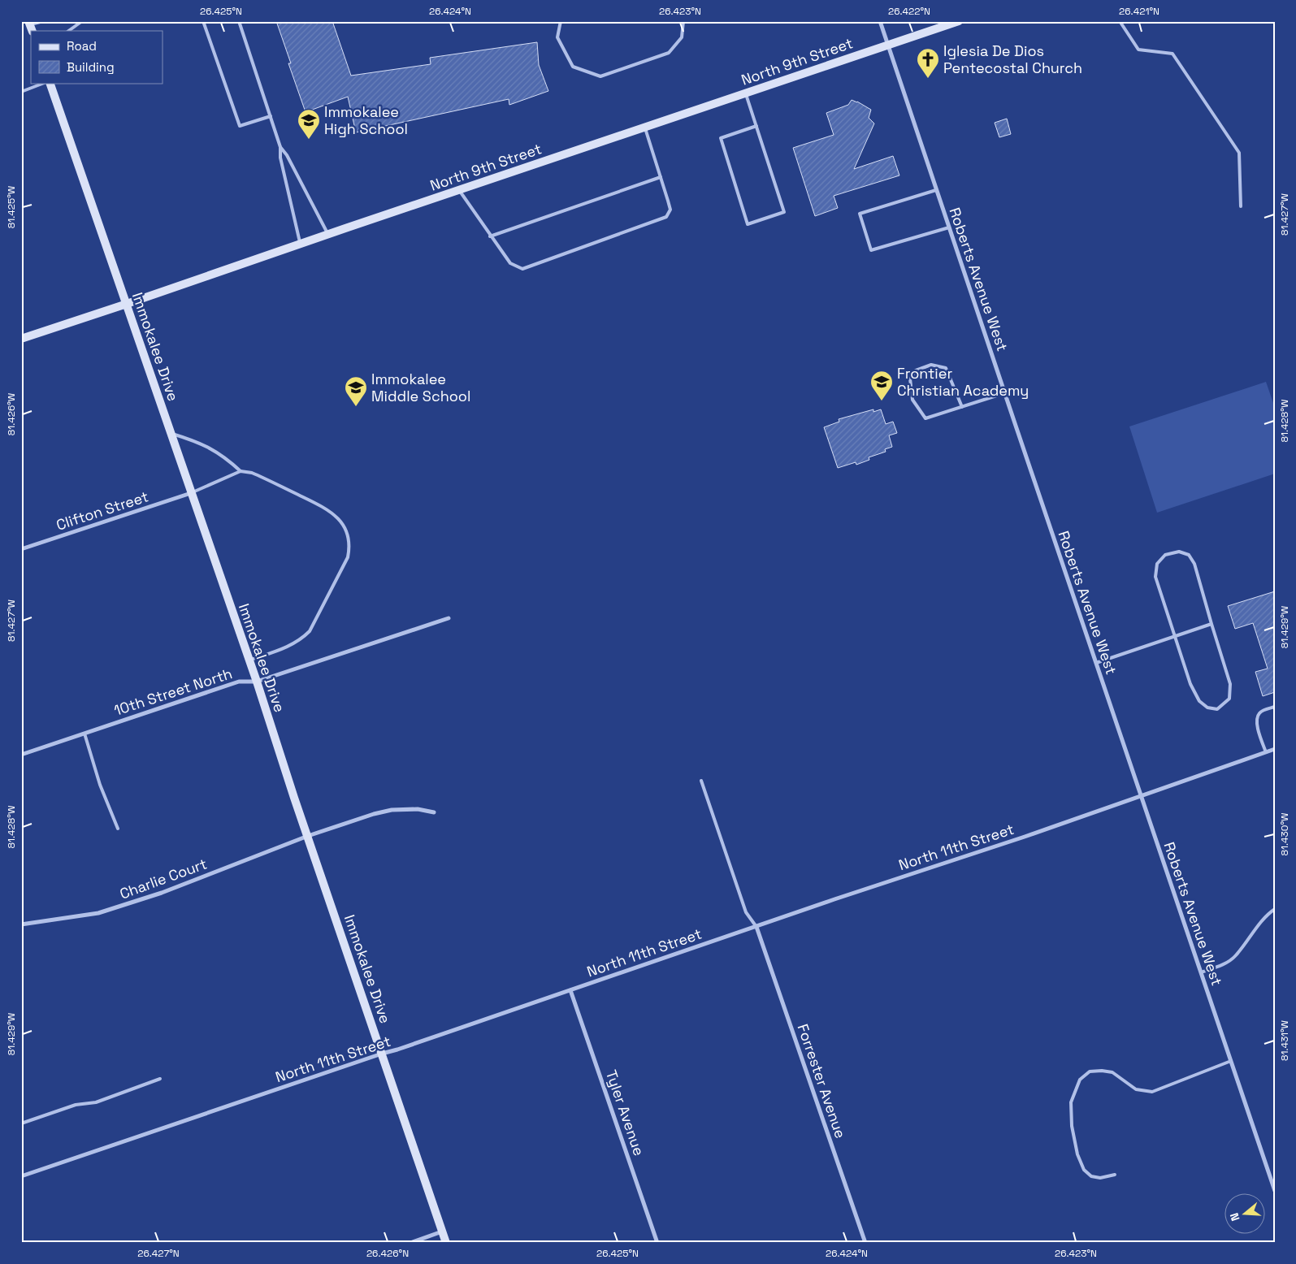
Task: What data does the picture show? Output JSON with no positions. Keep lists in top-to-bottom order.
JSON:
{
  "streets": {
    "street": [
      "North 9th Street",
      "Roberts Avenue West",
      "Immokalee Drive",
      "Clifton Street",
      "10th Street North",
      "North 11th Street",
      "Charlie Court",
      "Forrester Avenue",
      "Tyler Avenue"
    ]
  },
  "crossings": [
    ["North 9th Street", "Roberts Avenue West"],
    ["North 9th Street", "Immokalee Drive"],
    ["Roberts Avenue West", "North 11th Street"],
    ["Immokalee Drive", "Clifton Street"],
    ["Immokalee Drive", "10th Street North"],
    ["Immokalee Drive", "North 11th Street"],
    ["Immokalee Drive", "Charlie Court"],
    ["North 11th Street", "Forrester Avenue"],
    ["North 11th Street", "Tyler Avenue"]
  ],
  "places": {
    "church": ["Iglesia De Dios Pentecostal Church"],
    "school or university": ["Immokalee High School", "Frontier Christian Academy", "Immokalee Middle School"]
  },
  "legend": ["Road", "Building"],
  "north": "left",
  "coordinates": [
    "26.425°N",
    "26.424°N",
    "26.423°N",
    "26.422°N",
    "26.421°N",
    "81.425°W",
    "81.427°W",
    "81.426°W",
    "81.428°W",
    "81.429°W",
    "81.430°W",
    "81.431°W",
    "26.427°N",
    "26.426°N"
  ]
}
